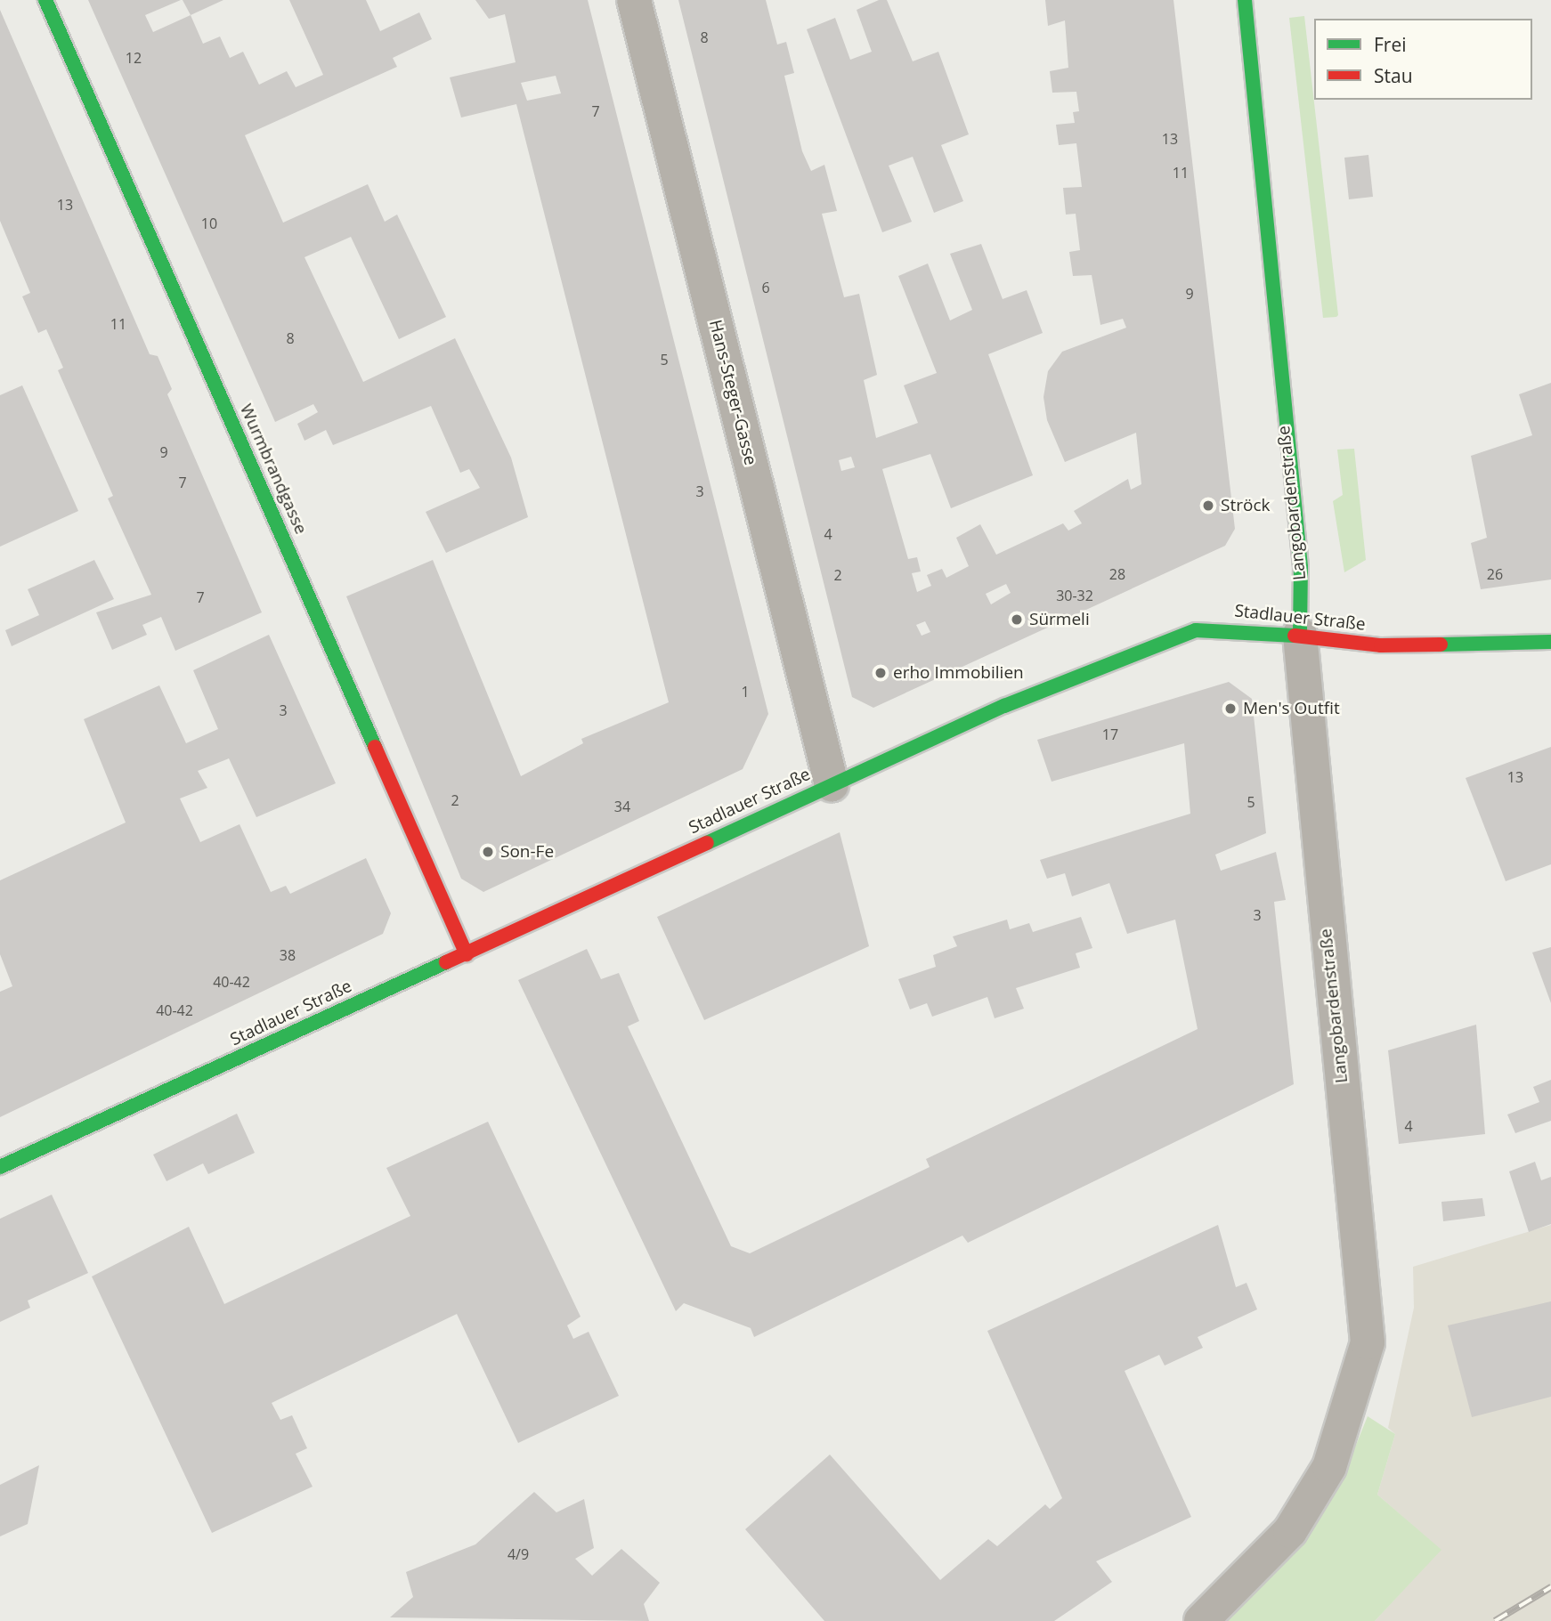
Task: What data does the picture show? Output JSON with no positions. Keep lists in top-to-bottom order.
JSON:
{
  "streets": {
    "street": [
      "Hans-Steger-Gasse",
      "Wurmbrandgasse",
      "Langobardenstraße",
      "Stadlauer Straße"
    ]
  },
  "crossings": [
    ["Hans-Steger-Gasse", "Stadlauer Straße"],
    ["Wurmbrandgasse", "Stadlauer Straße"],
    ["Langobardenstraße", "Stadlauer Straße"]
  ],
  "places": [
    "Ströck",
    "Sürmeli",
    "erho Immobilien",
    "Men's Outfit",
    "Son-Fe"
  ],
  "house_numbers": [
    "8",
    "12",
    "7",
    "13",
    "11",
    "13",
    "10",
    "6",
    "9",
    "11",
    "8",
    "5",
    "9",
    "7",
    "3",
    "4",
    "28",
    "26",
    "2",
    "30-32",
    "7",
    "1",
    "3",
    "17",
    "13",
    "2",
    "5",
    "34",
    "3",
    "38",
    "40-42",
    "40-42",
    "4",
    "4/9"
  ],
  "legend": ["Frei", "Stau"]
}
